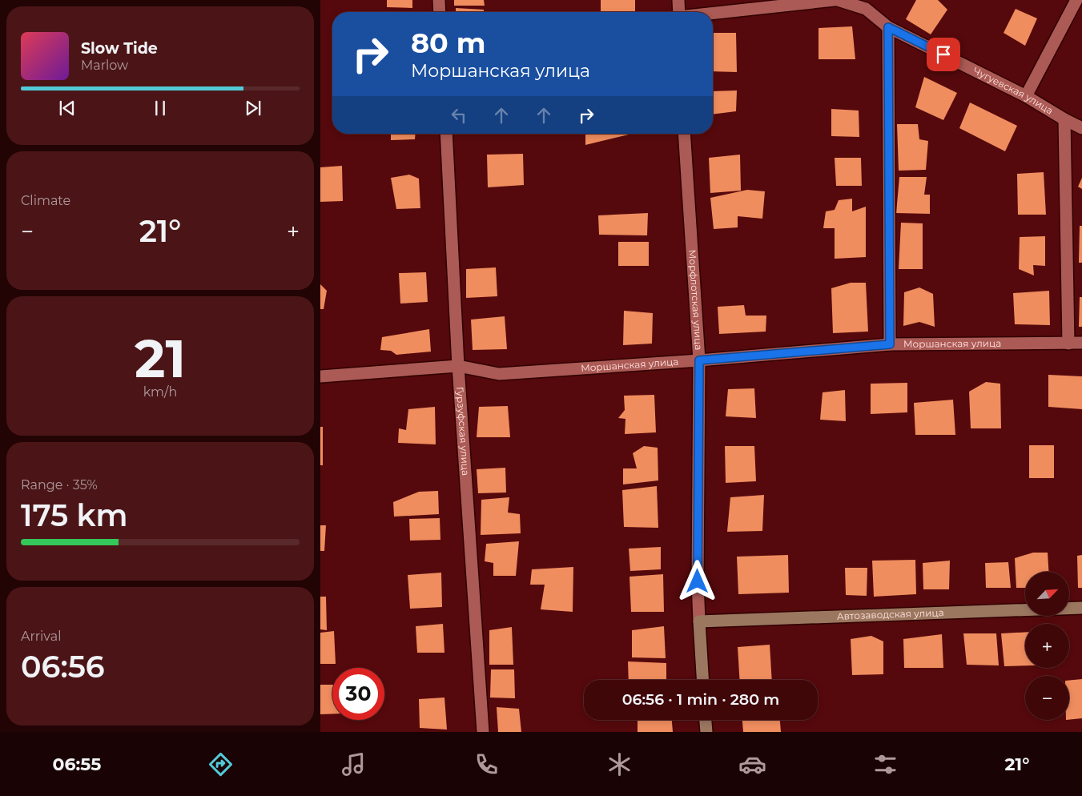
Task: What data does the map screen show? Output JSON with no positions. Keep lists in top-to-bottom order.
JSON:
{
  "streets": {
    "street": [
      "Чугуевская улица",
      "Морфлотская улица",
      "Моршанская улица",
      "Гурзуфская улица",
      "Автозаводская улица"
    ]
  },
  "crossings": [
    ["Морфлотская улица", "Моршанская улица"],
    ["Морфлотская улица", "Автозаводская улица"],
    ["Моршанская улица", "Гурзуфская улица"]
  ],
  "north": "top right",
  "page": {
    "turn": ["80 m", "Моршанская улица"],
    "song": ["Slow Tide", "Marlow"],
    "tile": [
      "Climate",
      ["21", "km/h"],
      ["Range · 35%", "175 km"],
      ["Arrival", "06:56"]
    ],
    "heat": ["−", "21°", "+"],
    "map_buttons": ["+", "−"],
    "limit": "30",
    "trip": "06:56 · 1 min · 280 m",
    "tabs": ["06:55", "21°"]
  }
}
